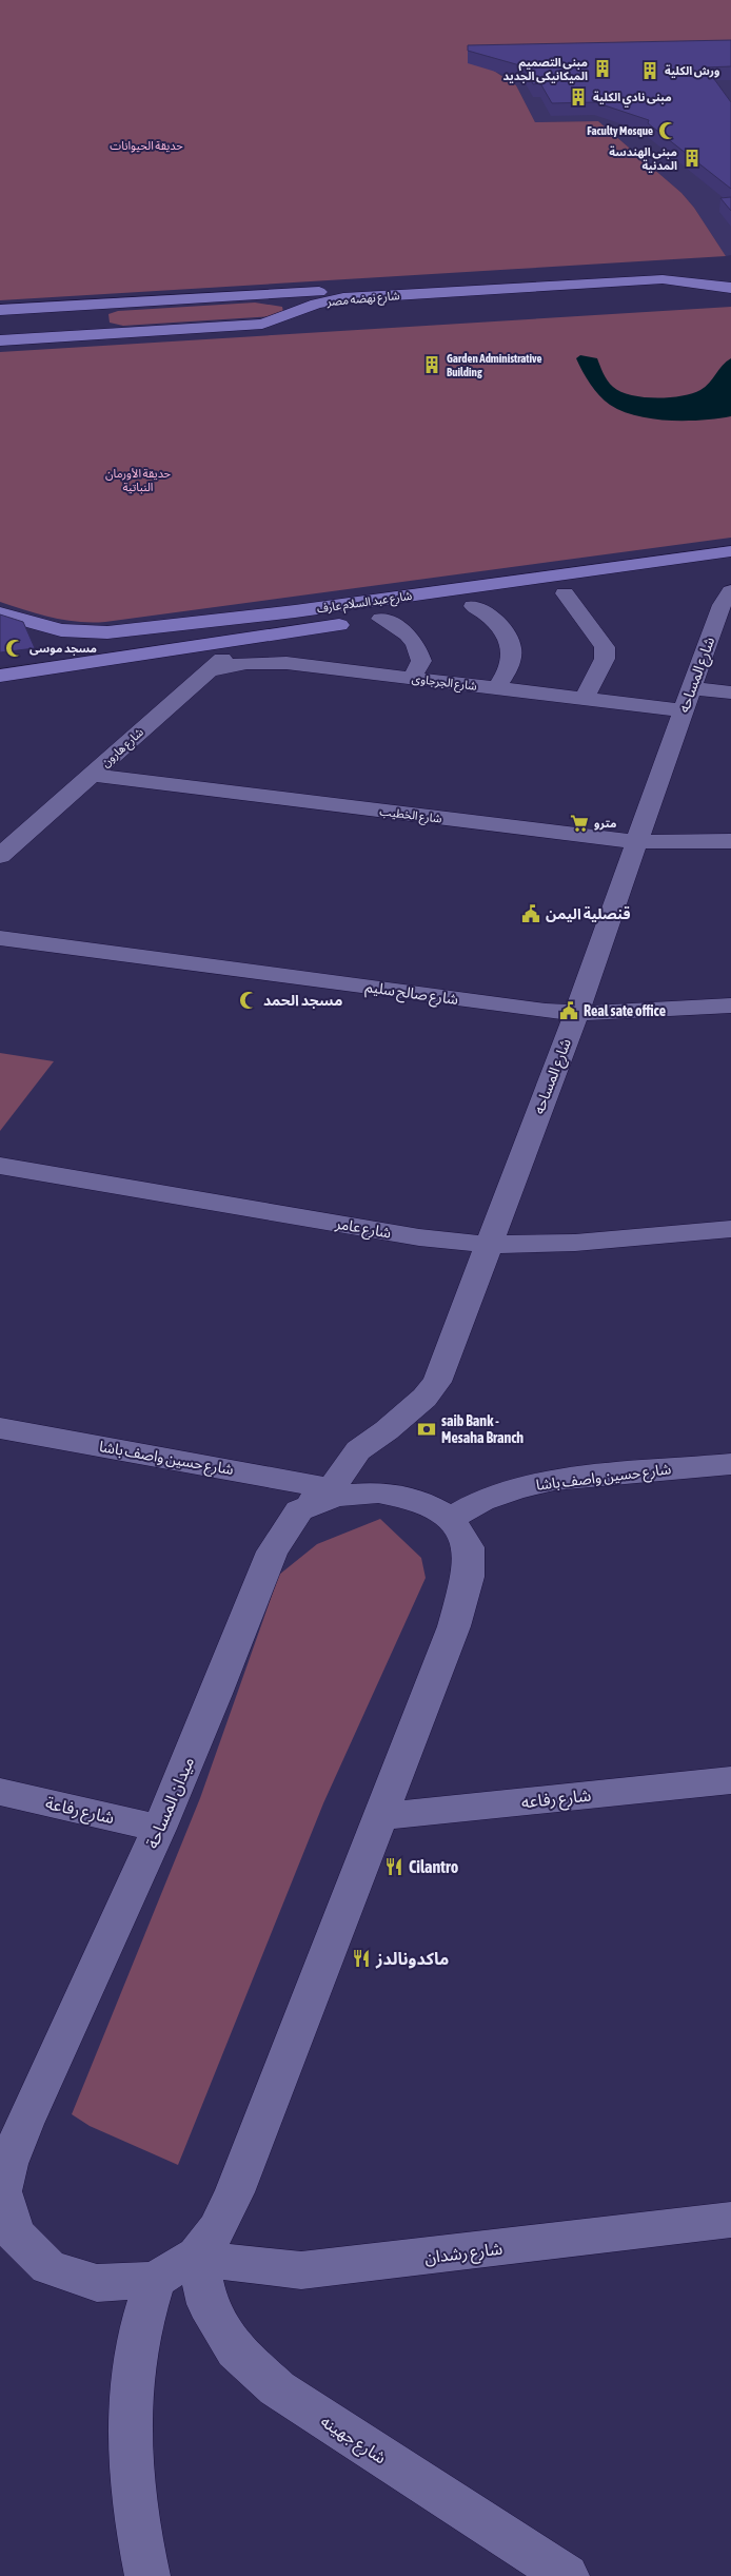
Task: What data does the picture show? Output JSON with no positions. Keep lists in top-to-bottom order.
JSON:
{
  "streets": {
    "main road": ["شارع نهضه مصر", "شارع عبد السلام عارف"],
    "street": [
      "شارع المساحه",
      "شارع الجرجاوى",
      "شارع هارون",
      "شارع الخطيب",
      "شارع صالح سليم",
      "شارع عامر",
      "شارع حسين واصف باشا",
      "شارع رفاعه",
      "ميدان المساحة",
      "شارع رفاعة",
      "شارع رشدان",
      "شارع جهينه"
    ]
  },
  "crossings": [
    ["شارع عبد السلام عارف", "شارع هارون"],
    ["شارع المساحه", "شارع الجرجاوى"],
    ["شارع المساحه", "شارع الخطيب"],
    ["شارع المساحه", "شارع صالح سليم"],
    ["شارع المساحه", "شارع عامر"],
    ["شارع المساحه", "شارع حسين واصف باشا"],
    ["شارع المساحه", "ميدان المساحة"],
    ["شارع الجرجاوى", "شارع هارون"],
    ["شارع هارون", "شارع الخطيب"],
    ["شارع حسين واصف باشا", "ميدان المساحة"],
    ["شارع رفاعه", "ميدان المساحة"],
    ["ميدان المساحة", "شارع رفاعة"],
    ["ميدان المساحة", "شارع رشدان"],
    ["ميدان المساحة", "شارع جهينه"],
    ["شارع رشدان", "شارع جهينه"]
  ],
  "parks": ["حديقة الحيوانات", "حديقة الأورمان النباتية"],
  "places": {
    "building": [
      "مبنى التصميم الميكانيكى الجديد",
      "ورش الكلية",
      "مبنى نادي الكلية",
      "مبنى الهندسة المدنية",
      "Garden Administrative Building"
    ],
    "mosque": ["Faculty Mosque", "مسجد موسى", "مسجد الحمد"],
    "supermarket": ["مترو"],
    "public building": ["قنصلية اليمن", "Real sate office"],
    "bank": ["saib Bank - Mesaha Branch"],
    "restaurant": ["Cilantro", "ماكدونالدز"]
  }
}
